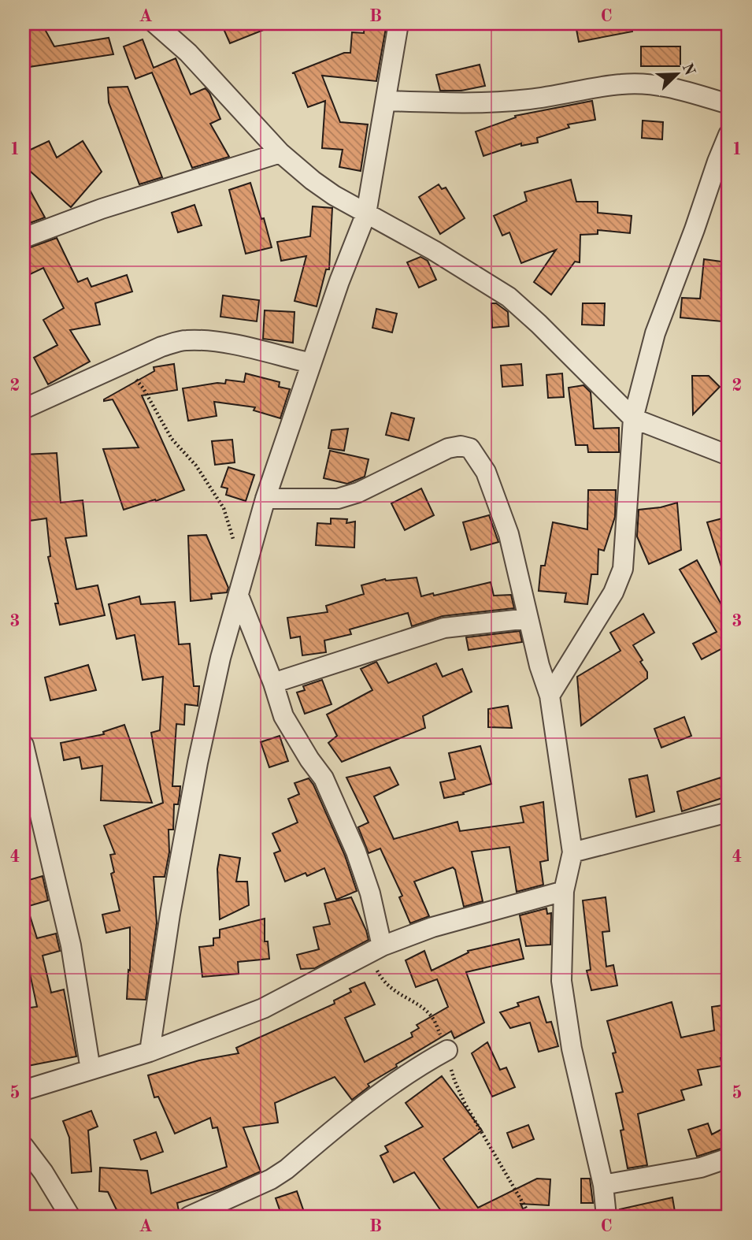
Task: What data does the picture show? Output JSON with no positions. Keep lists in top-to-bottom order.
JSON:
{
  "north": "top right",
  "grid": {
    "columns": ["A", "B", "C"],
    "rows": [
      "1",
      "2",
      "3",
      "4",
      "5"
    ]
  }
}
